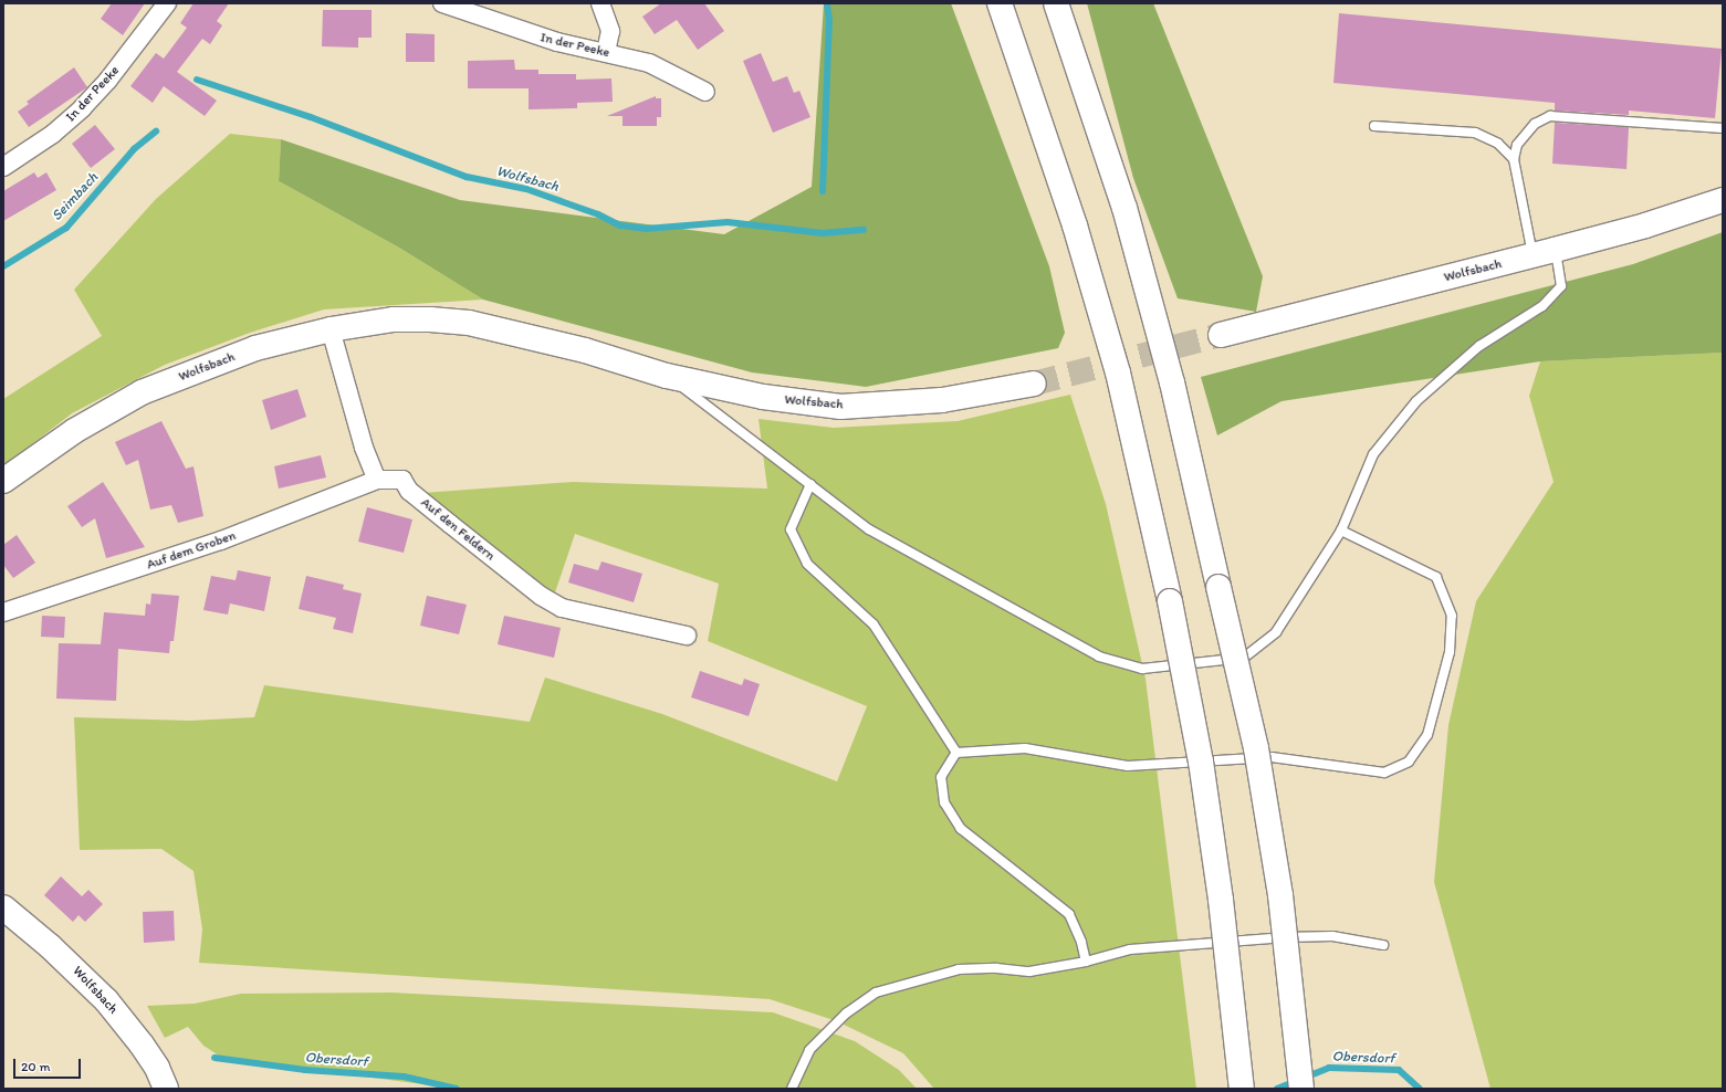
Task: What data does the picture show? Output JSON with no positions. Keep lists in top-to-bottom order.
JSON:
{
  "streets": {
    "main road": ["Wolfsbach"],
    "street": ["In der Peeke", "Auf den Feldern", "Auf dem Groben"]
  },
  "crossings": [
    ["Auf den Feldern", "Auf dem Groben"]
  ],
  "water": ["Wolfsbach", "Seimbach", "Obersdorf"],
  "scale_bar": "20 m"
}
